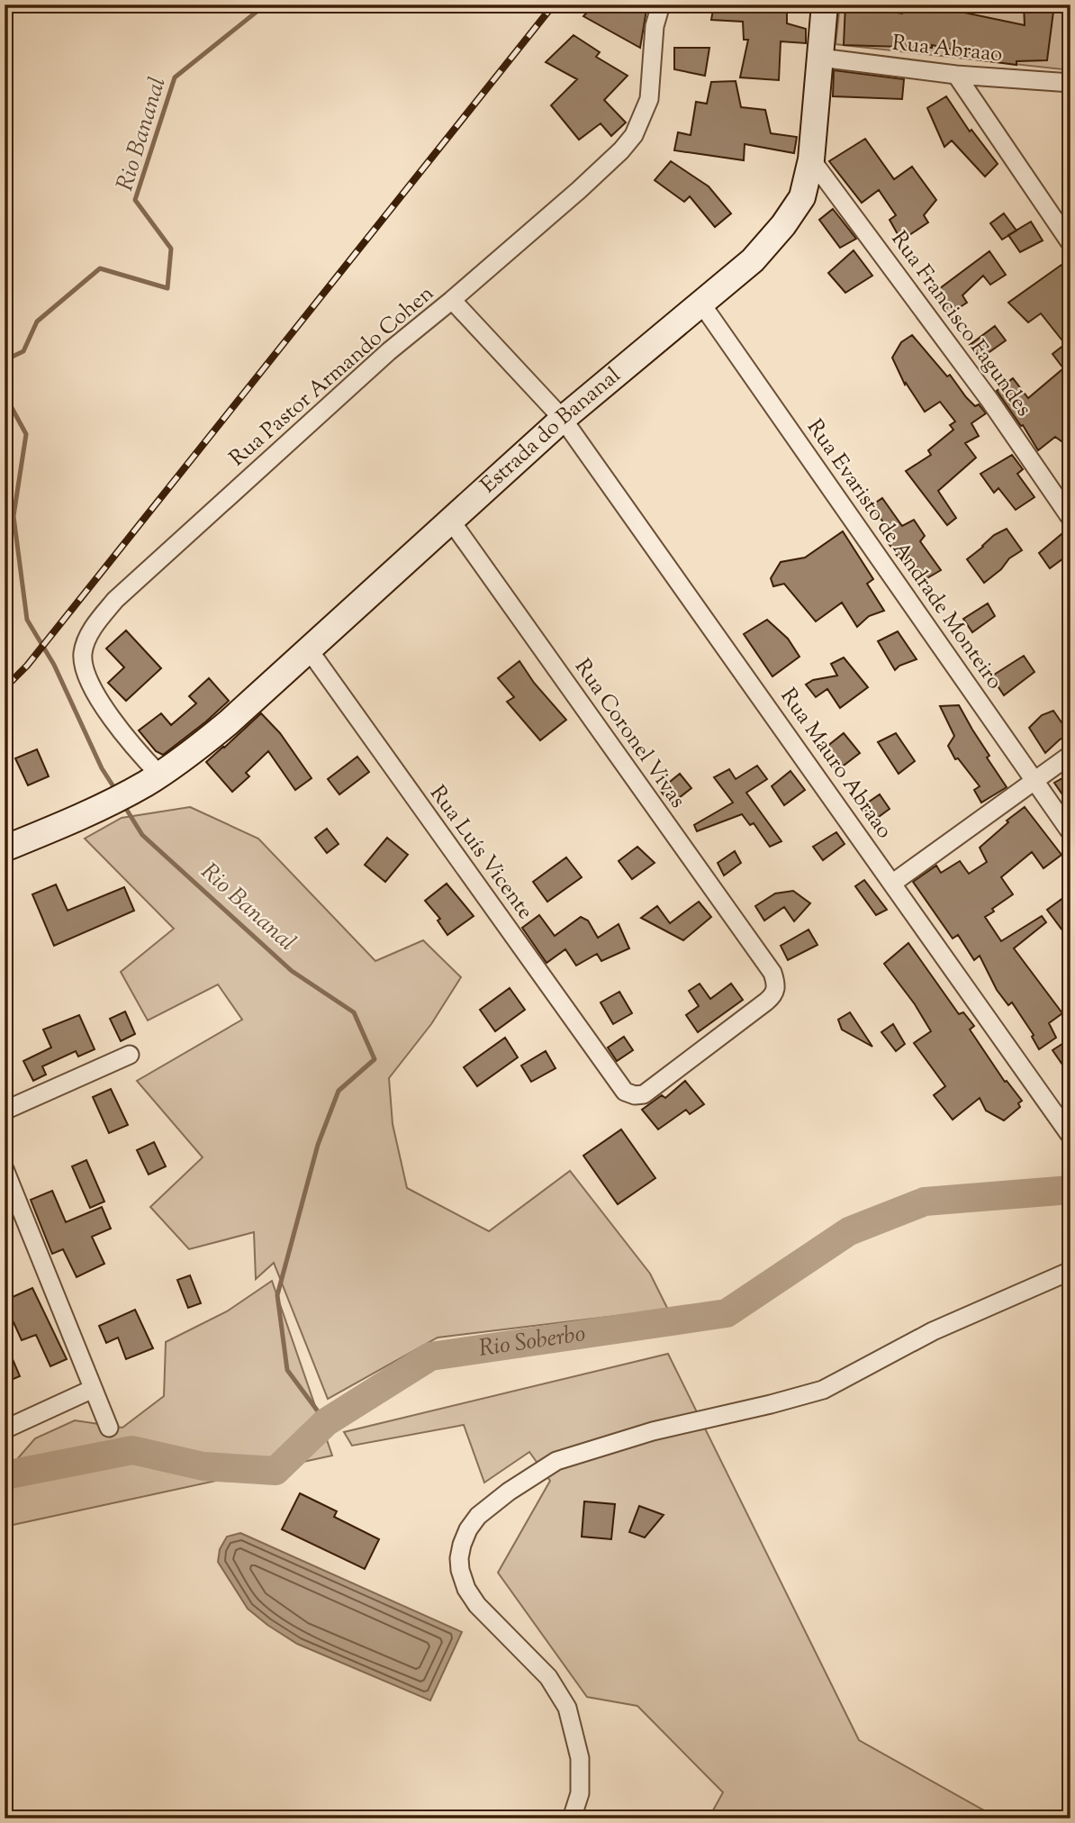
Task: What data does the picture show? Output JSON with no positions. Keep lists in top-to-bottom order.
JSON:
{
  "streets": {
    "main road": ["Estrada do Bananal"],
    "street": [
      "Rua Abraao",
      "Rua Francisco Fagundes",
      "Rua Pastor Armando Cohen",
      "Rua Evaristo de Andrade Monteiro",
      "Rua Coronel Vivas",
      "Rua Mauro Abraao",
      "Rua Luís Vicente"
    ]
  },
  "crossings": [
    ["Rua Abraao", "Estrada do Bananal"],
    ["Rua Francisco Fagundes", "Estrada do Bananal"],
    ["Rua Pastor Armando Cohen", "Estrada do Bananal"],
    ["Rua Pastor Armando Cohen", "Rua Mauro Abraao"],
    ["Estrada do Bananal", "Rua Evaristo de Andrade Monteiro"],
    ["Estrada do Bananal", "Rua Coronel Vivas"],
    ["Estrada do Bananal", "Rua Mauro Abraao"],
    ["Estrada do Bananal", "Rua Luís Vicente"],
    ["Rua Coronel Vivas", "Rua Luís Vicente"]
  ],
  "water": ["Rio Bananal", "Rio Soberbo"]
}
